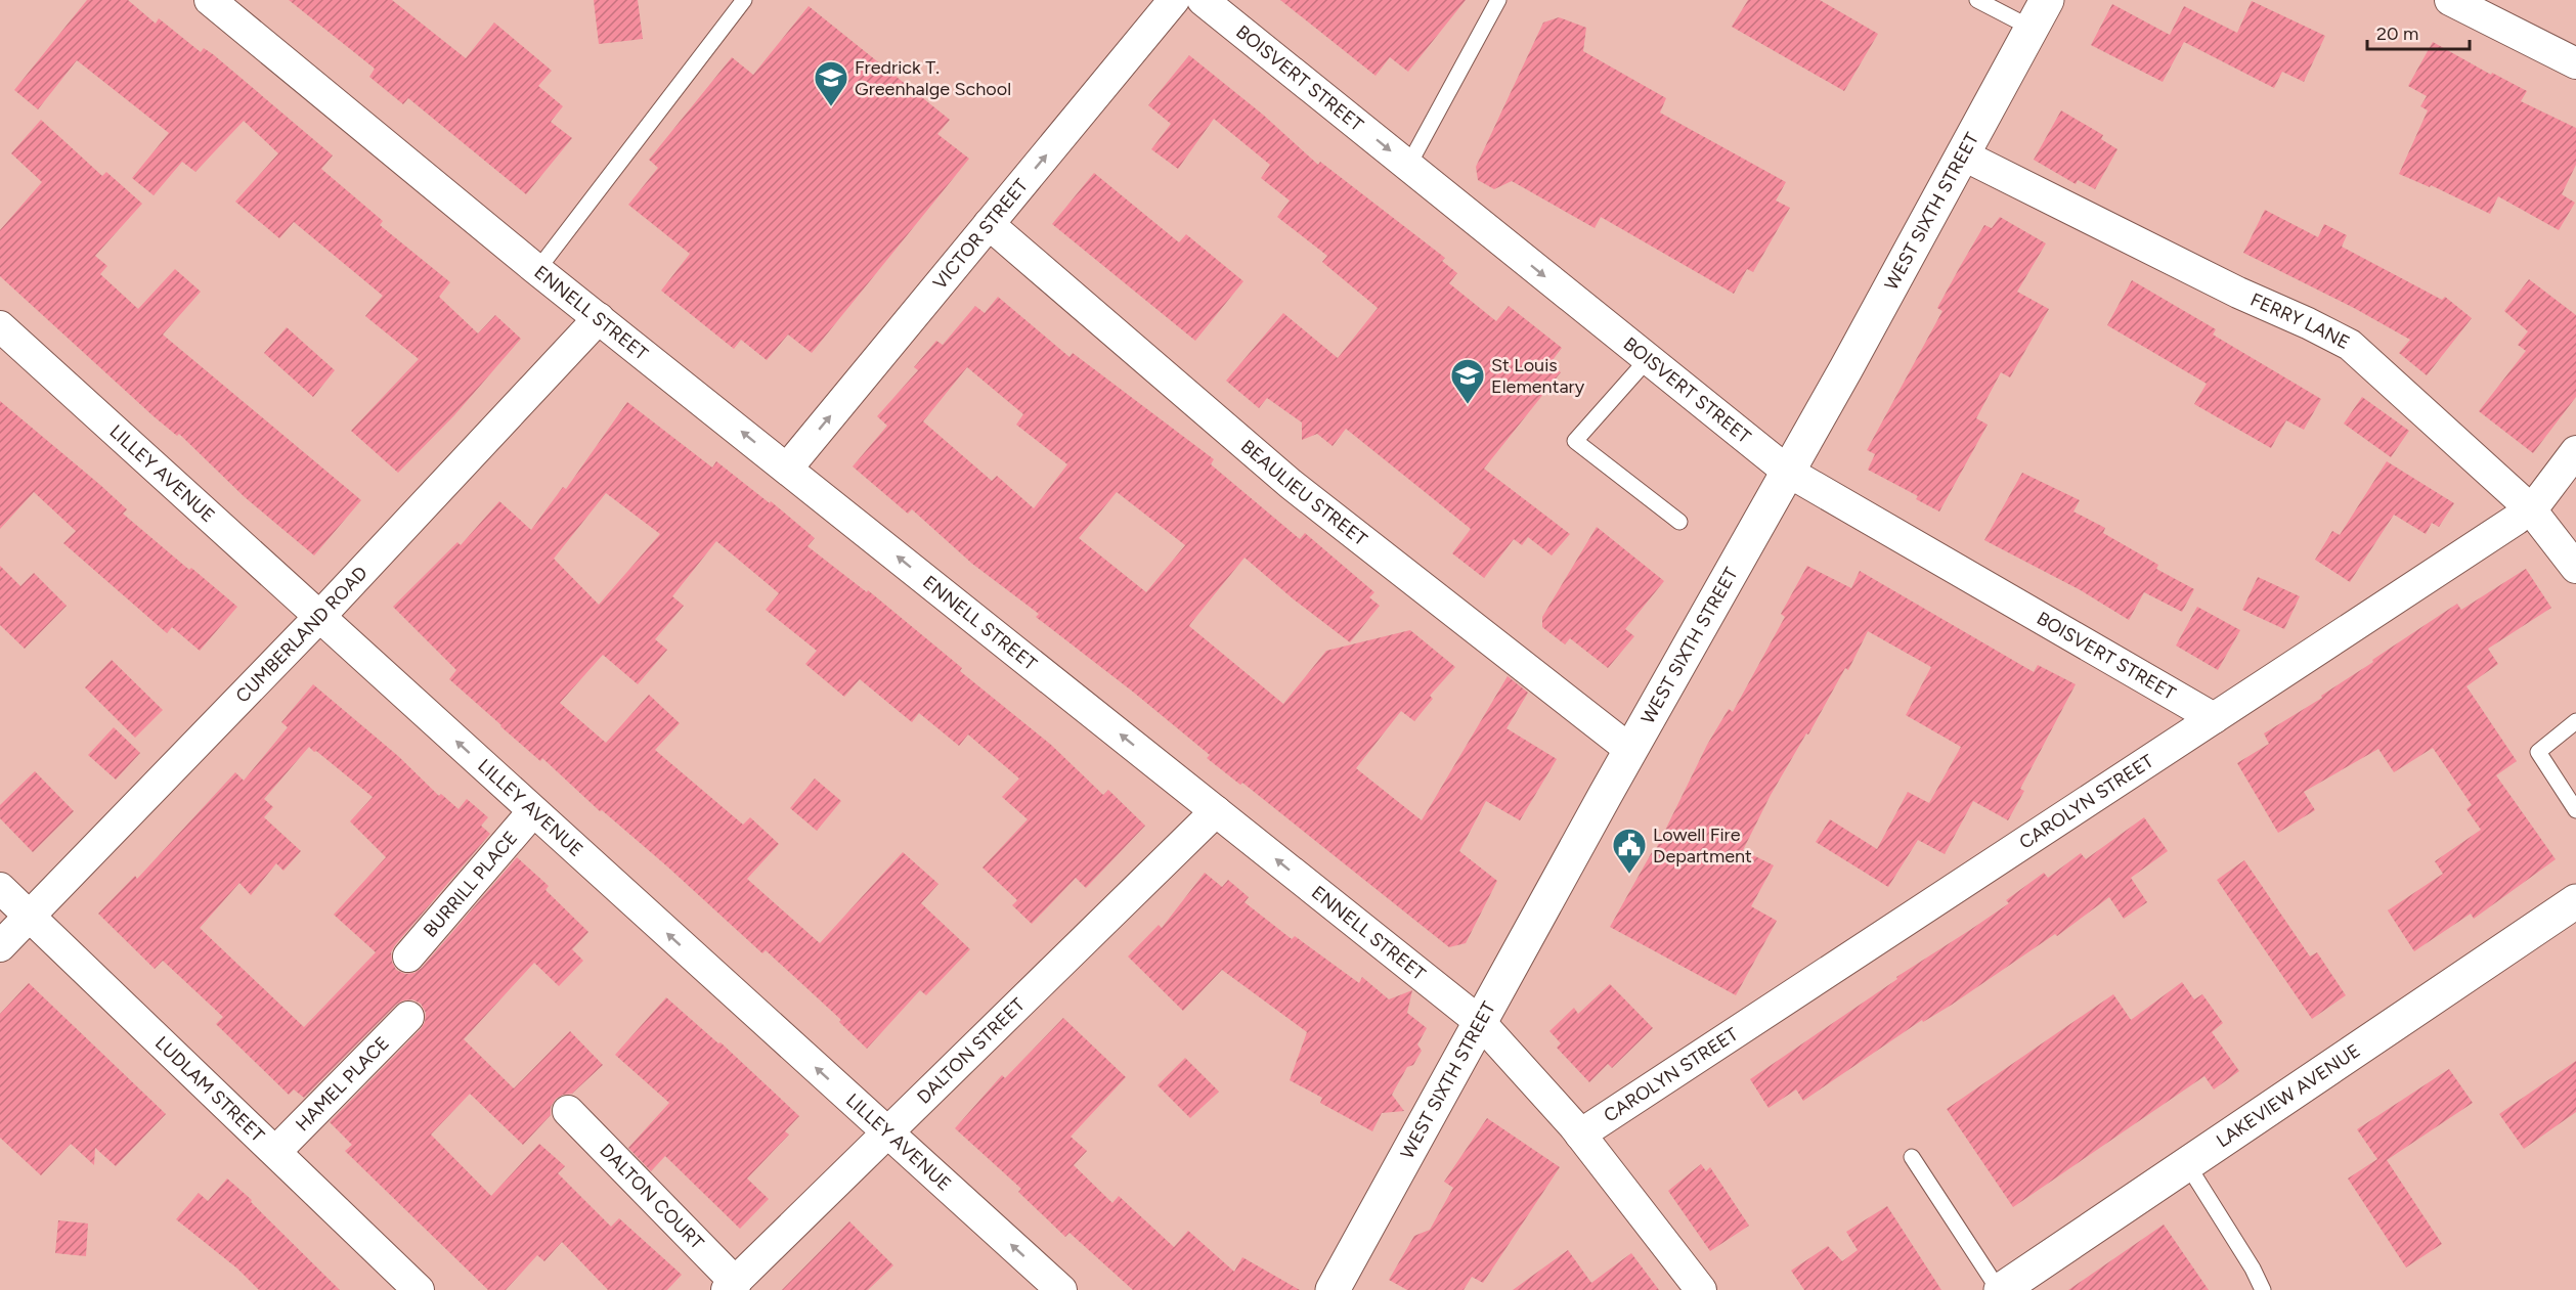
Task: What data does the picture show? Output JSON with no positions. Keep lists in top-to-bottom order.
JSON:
{
  "streets": {
    "main road": ["WEST SIXTH STREET", "LAKEVIEW AVENUE"],
    "street": [
      "BOISVERT STREET",
      "VICTOR STREET",
      "ENNELL STREET",
      "FERRY LANE",
      "LILLEY AVENUE",
      "BEAULIEU STREET",
      "CUMBERLAND ROAD",
      "CAROLYN STREET",
      "BURRILL PLACE",
      "DALTON STREET",
      "HAMEL PLACE",
      "LUDLAM STREET",
      "DALTON COURT"
    ]
  },
  "crossings": [
    ["BOISVERT STREET", "WEST SIXTH STREET"],
    ["BOISVERT STREET", "CAROLYN STREET"],
    ["WEST SIXTH STREET", "ENNELL STREET"],
    ["WEST SIXTH STREET", "FERRY LANE"],
    ["WEST SIXTH STREET", "BEAULIEU STREET"],
    ["VICTOR STREET", "ENNELL STREET"],
    ["VICTOR STREET", "BEAULIEU STREET"],
    ["ENNELL STREET", "CUMBERLAND ROAD"],
    ["ENNELL STREET", "CAROLYN STREET"],
    ["ENNELL STREET", "DALTON STREET"],
    ["FERRY LANE", "CAROLYN STREET"],
    ["LILLEY AVENUE", "CUMBERLAND ROAD"],
    ["LILLEY AVENUE", "BURRILL PLACE"],
    ["LILLEY AVENUE", "DALTON STREET"],
    ["CUMBERLAND ROAD", "LUDLAM STREET"],
    ["DALTON STREET", "DALTON COURT"],
    ["HAMEL PLACE", "LUDLAM STREET"]
  ],
  "one_way": [
    "BOISVERT STREET",
    "VICTOR STREET",
    "ENNELL STREET",
    "LILLEY AVENUE"
  ],
  "places": {
    "school or university": ["Fredrick T. Greenhalge School", "St Louis Elementary"],
    "public building": ["Lowell Fire Department"]
  },
  "scale_bar": "20 m"
}
